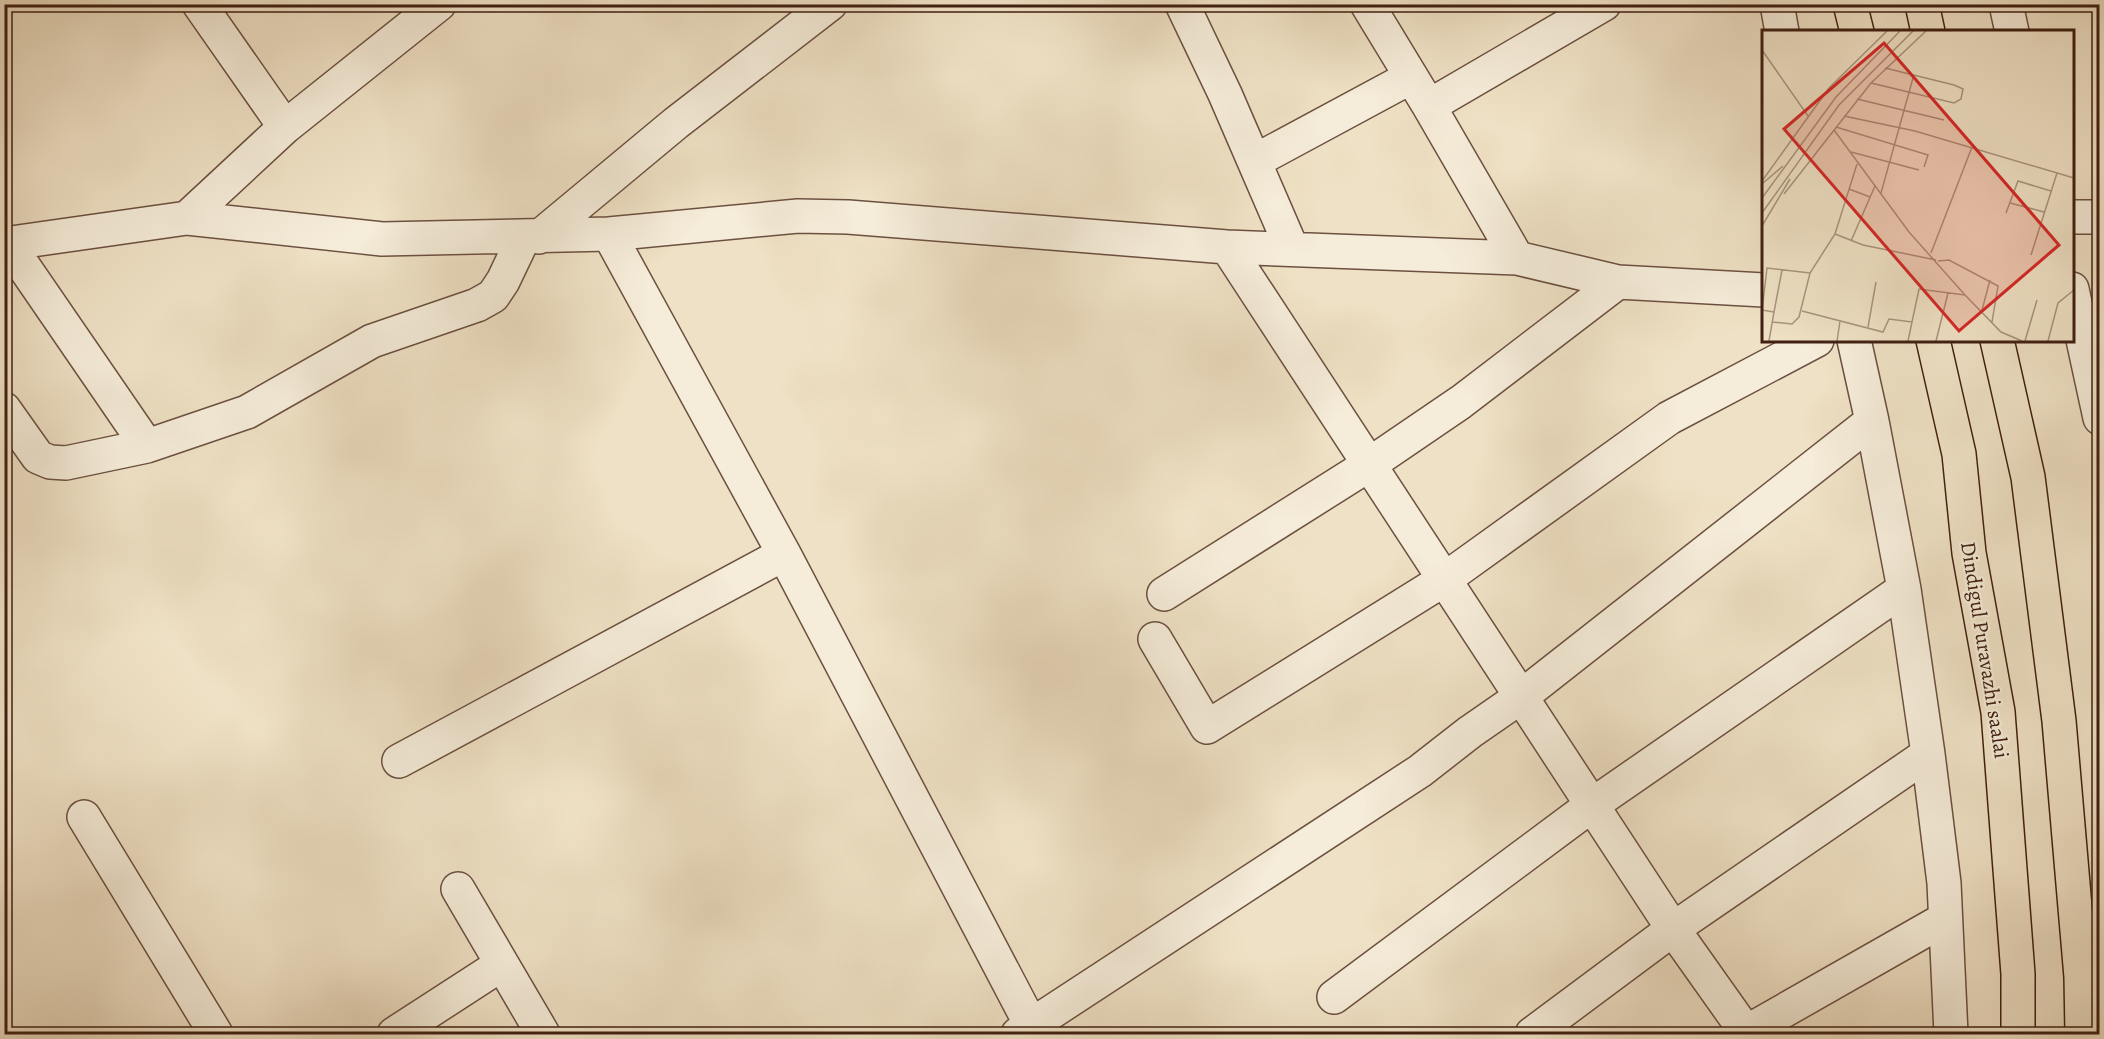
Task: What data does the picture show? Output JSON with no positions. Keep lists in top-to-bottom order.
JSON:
{
  "streets": {
    "highway": ["Dindigul Puravazhi saalai"]
  }
}
